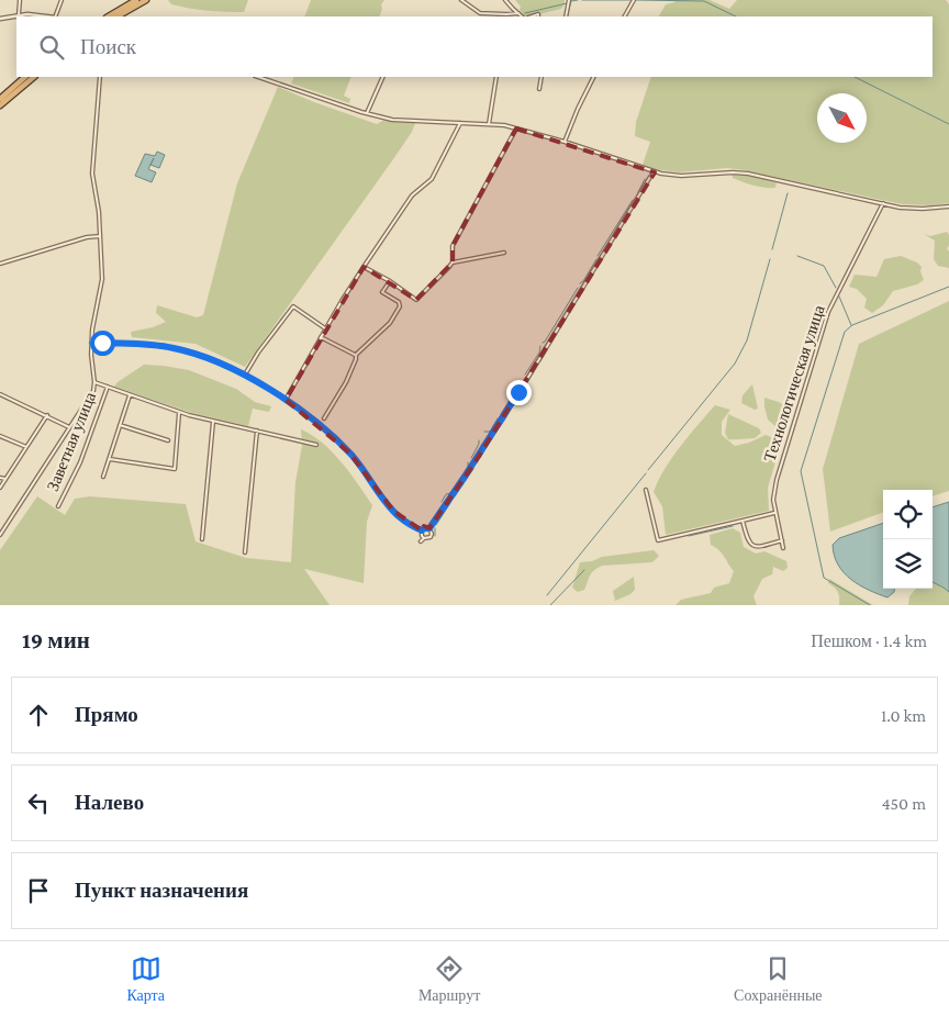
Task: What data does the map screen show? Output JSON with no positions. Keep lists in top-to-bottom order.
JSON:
{
  "streets": {
    "street": ["Технологическая улица", "Заветная улица"]
  },
  "north": "bottom right",
  "page": {
    "search": "Поиск",
    "heading": ["19 мин", "Пешком · 1.4 km"],
    "list": [
      ["Прямо", "1.0 km"],
      ["Налево", "450 m"],
      "Пункт назначения"
    ],
    "nav": ["Карта", "Маршрут", "Сохранённые"]
  }
}
